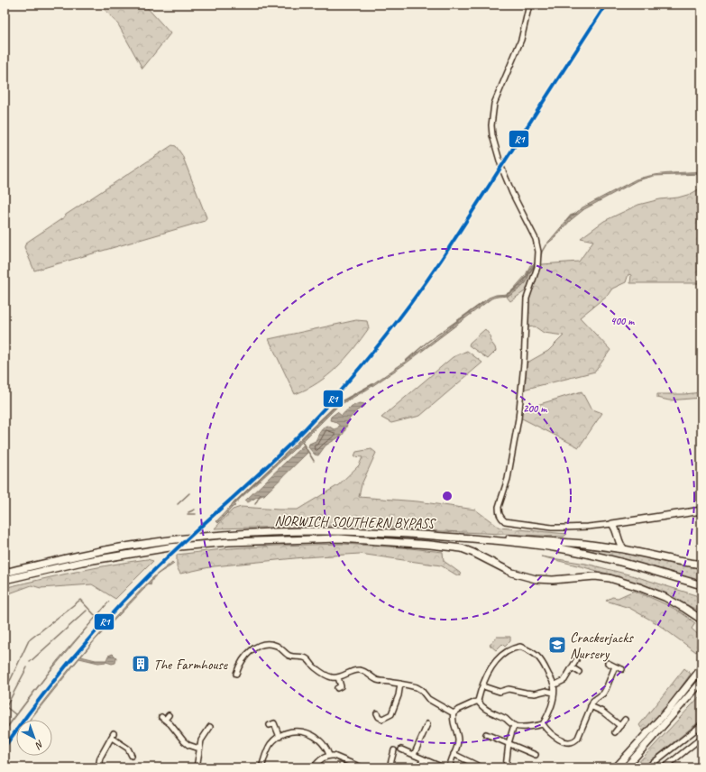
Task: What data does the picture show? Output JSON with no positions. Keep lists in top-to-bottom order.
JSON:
{
  "streets": {
    "highway": ["NORWICH SOUTHERN BYPASS"]
  },
  "places": {
    "school or university": ["Crackerjacks Nursery"],
    "building": ["The Farmhouse"]
  },
  "lines": ["transit line R1"],
  "north": "bottom right",
  "rings": ["400 m", "200 m"]
}
